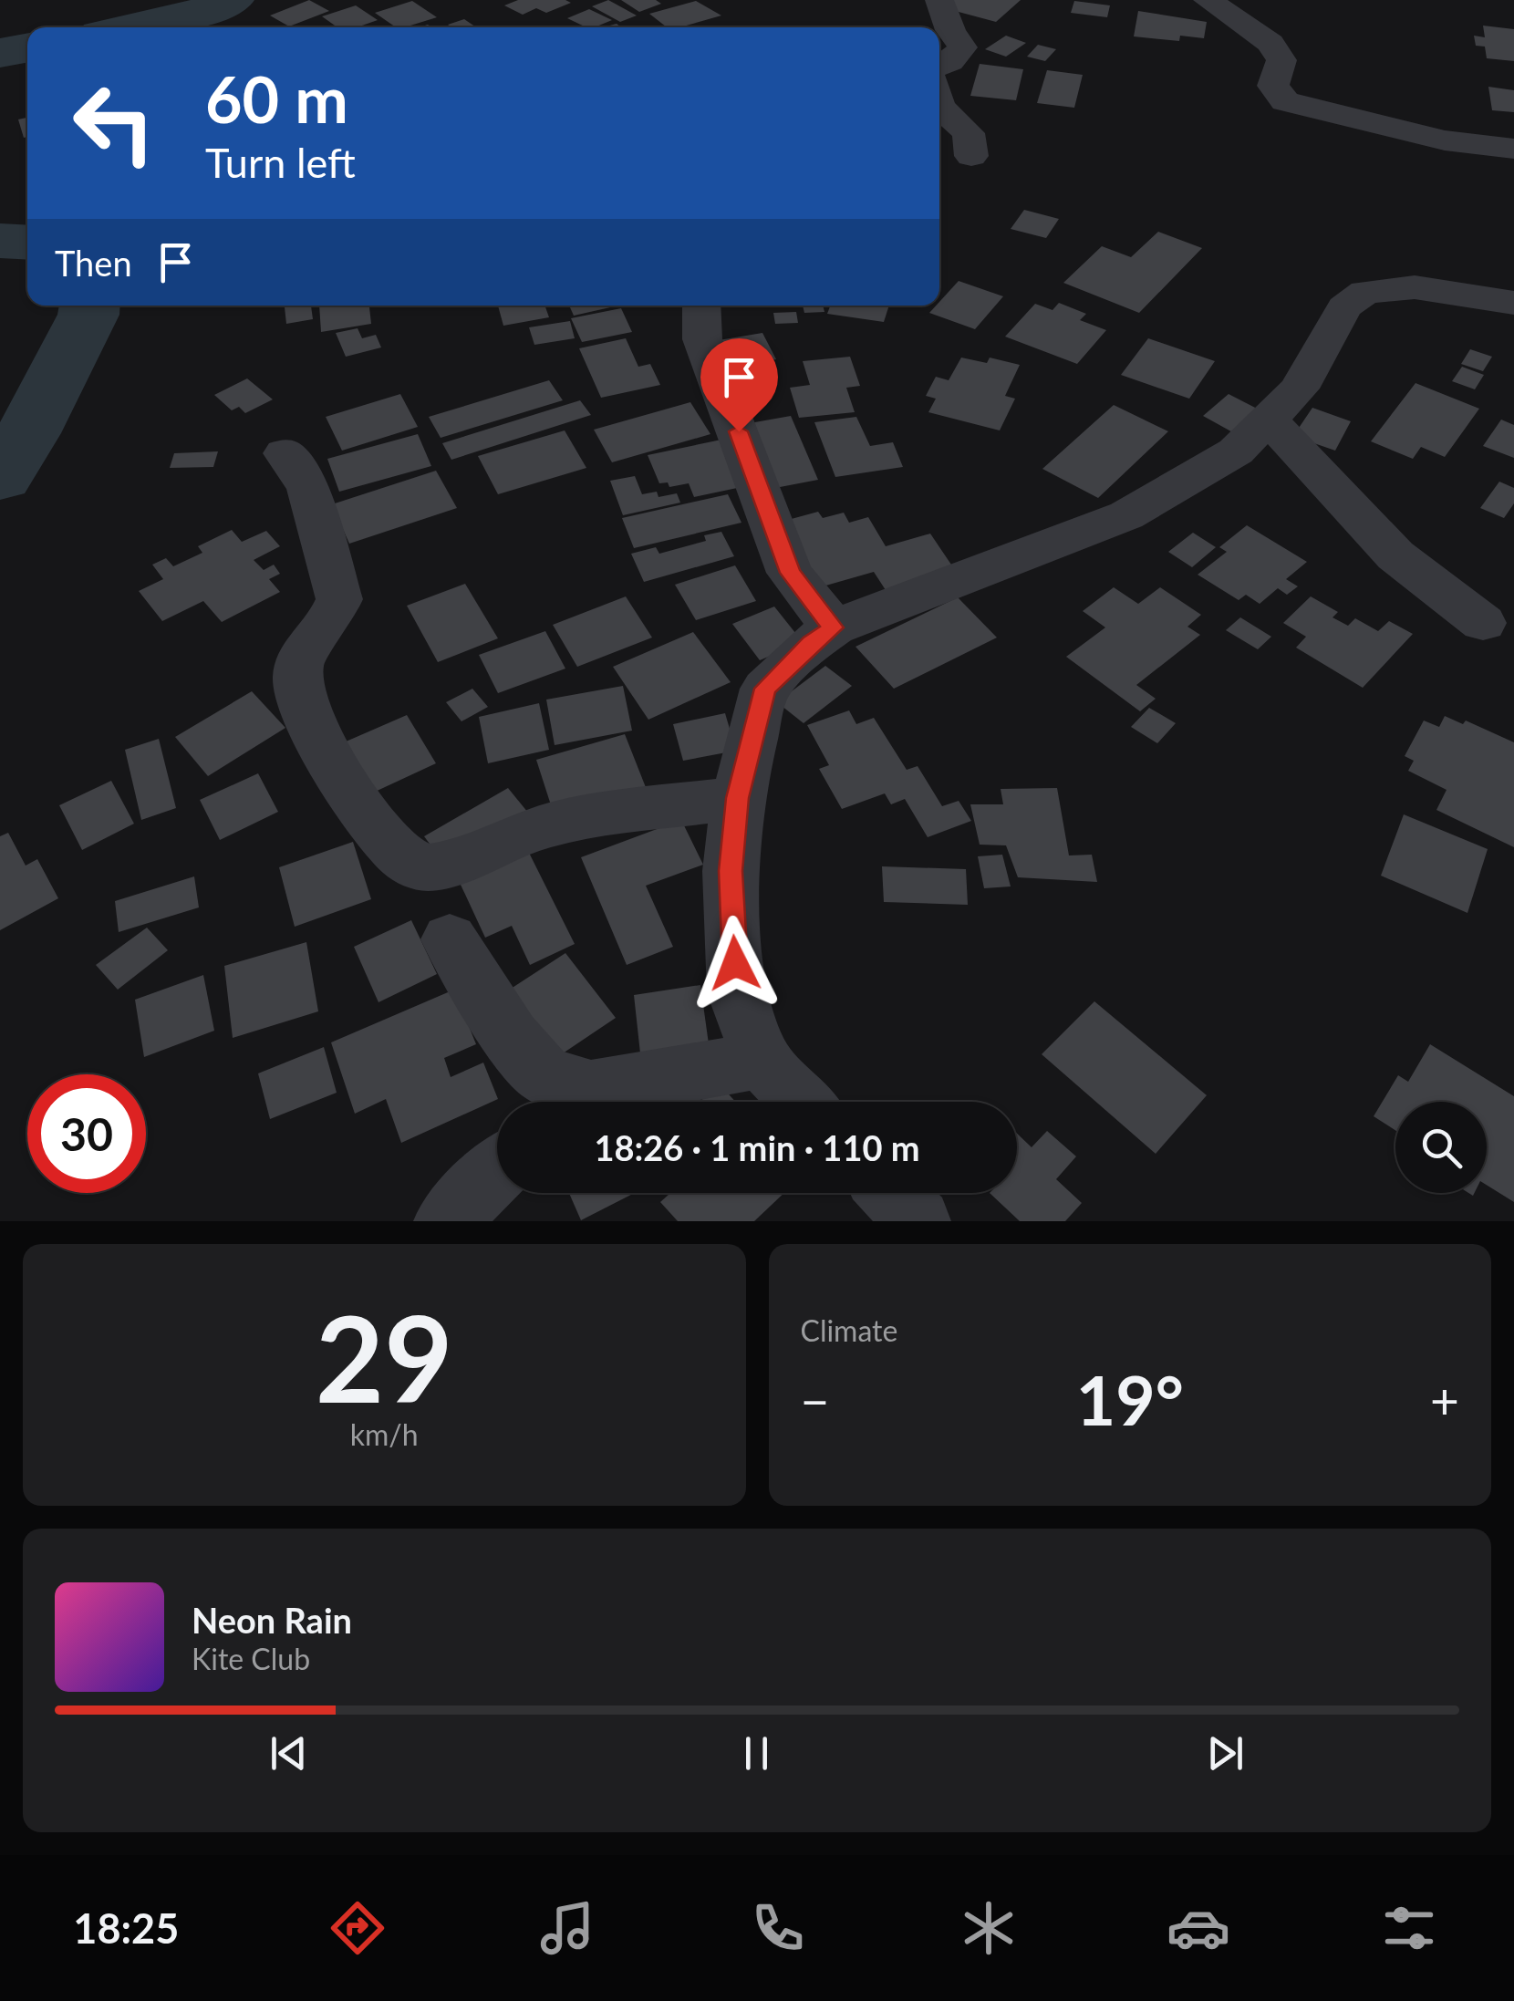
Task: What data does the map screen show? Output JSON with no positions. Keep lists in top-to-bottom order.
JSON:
{
  "page": {
    "turn": ["60 m", "Turn left"],
    "then": "Then",
    "limit": "30",
    "trip": "18:26 · 1 min · 110 m",
    "tile": [
      ["29", "km/h"],
      "Climate"
    ],
    "heat": ["−", "19°", "+"],
    "song": ["Neon Rain", "Kite Club"],
    "tabs": "18:25"
  }
}
